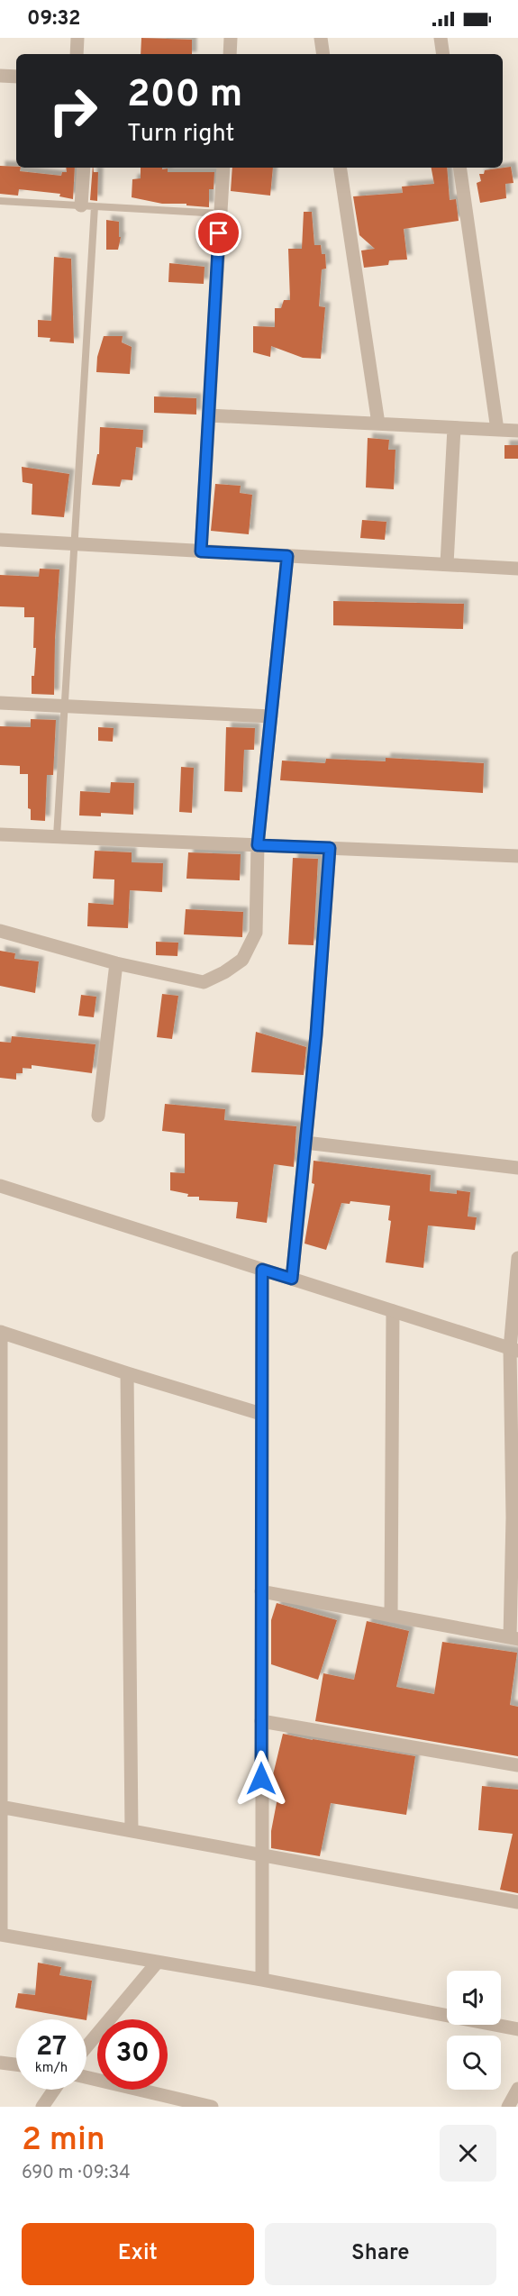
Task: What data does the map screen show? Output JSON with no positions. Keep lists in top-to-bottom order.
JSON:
{
  "page": {
    "status": "09:32",
    "turn": ["200 m", "Turn right"],
    "speed": "27 km/h",
    "limit": "30",
    "heading": ["2 min", "690 m · 09:34"],
    "buttons": ["Exit", "Share"]
  }
}
